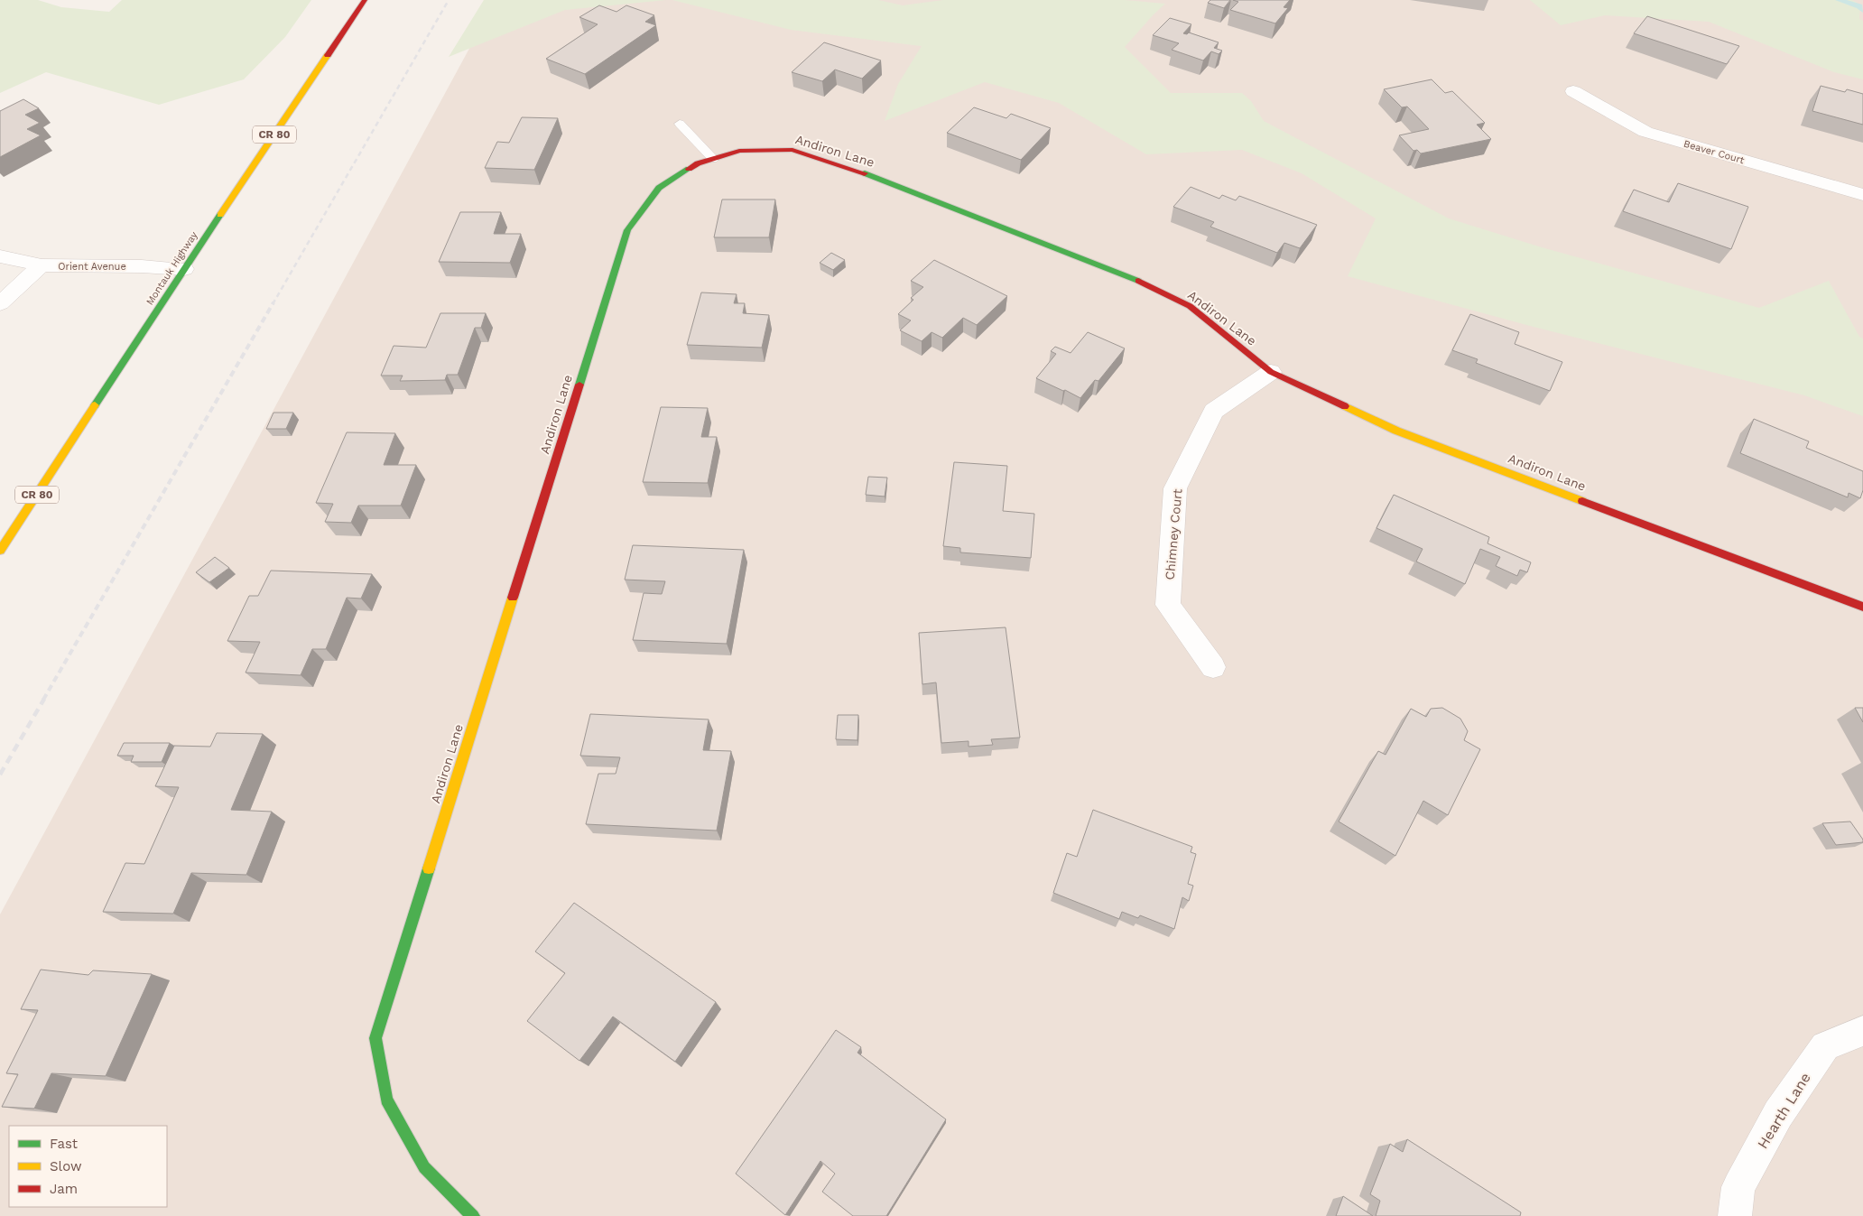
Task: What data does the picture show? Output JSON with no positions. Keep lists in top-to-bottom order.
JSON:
{
  "streets": {
    "street": [
      "CR 80",
      "Andiron Lane",
      "Beaver Court",
      "Orient Avenue",
      "Montauk Highway",
      "Chimney Court",
      "Hearth Lane"
    ]
  },
  "crossings": [
    ["Andiron Lane", "Chimney Court"],
    ["Orient Avenue", "Montauk Highway"]
  ],
  "legend": ["Fast", "Slow", "Jam"]
}
